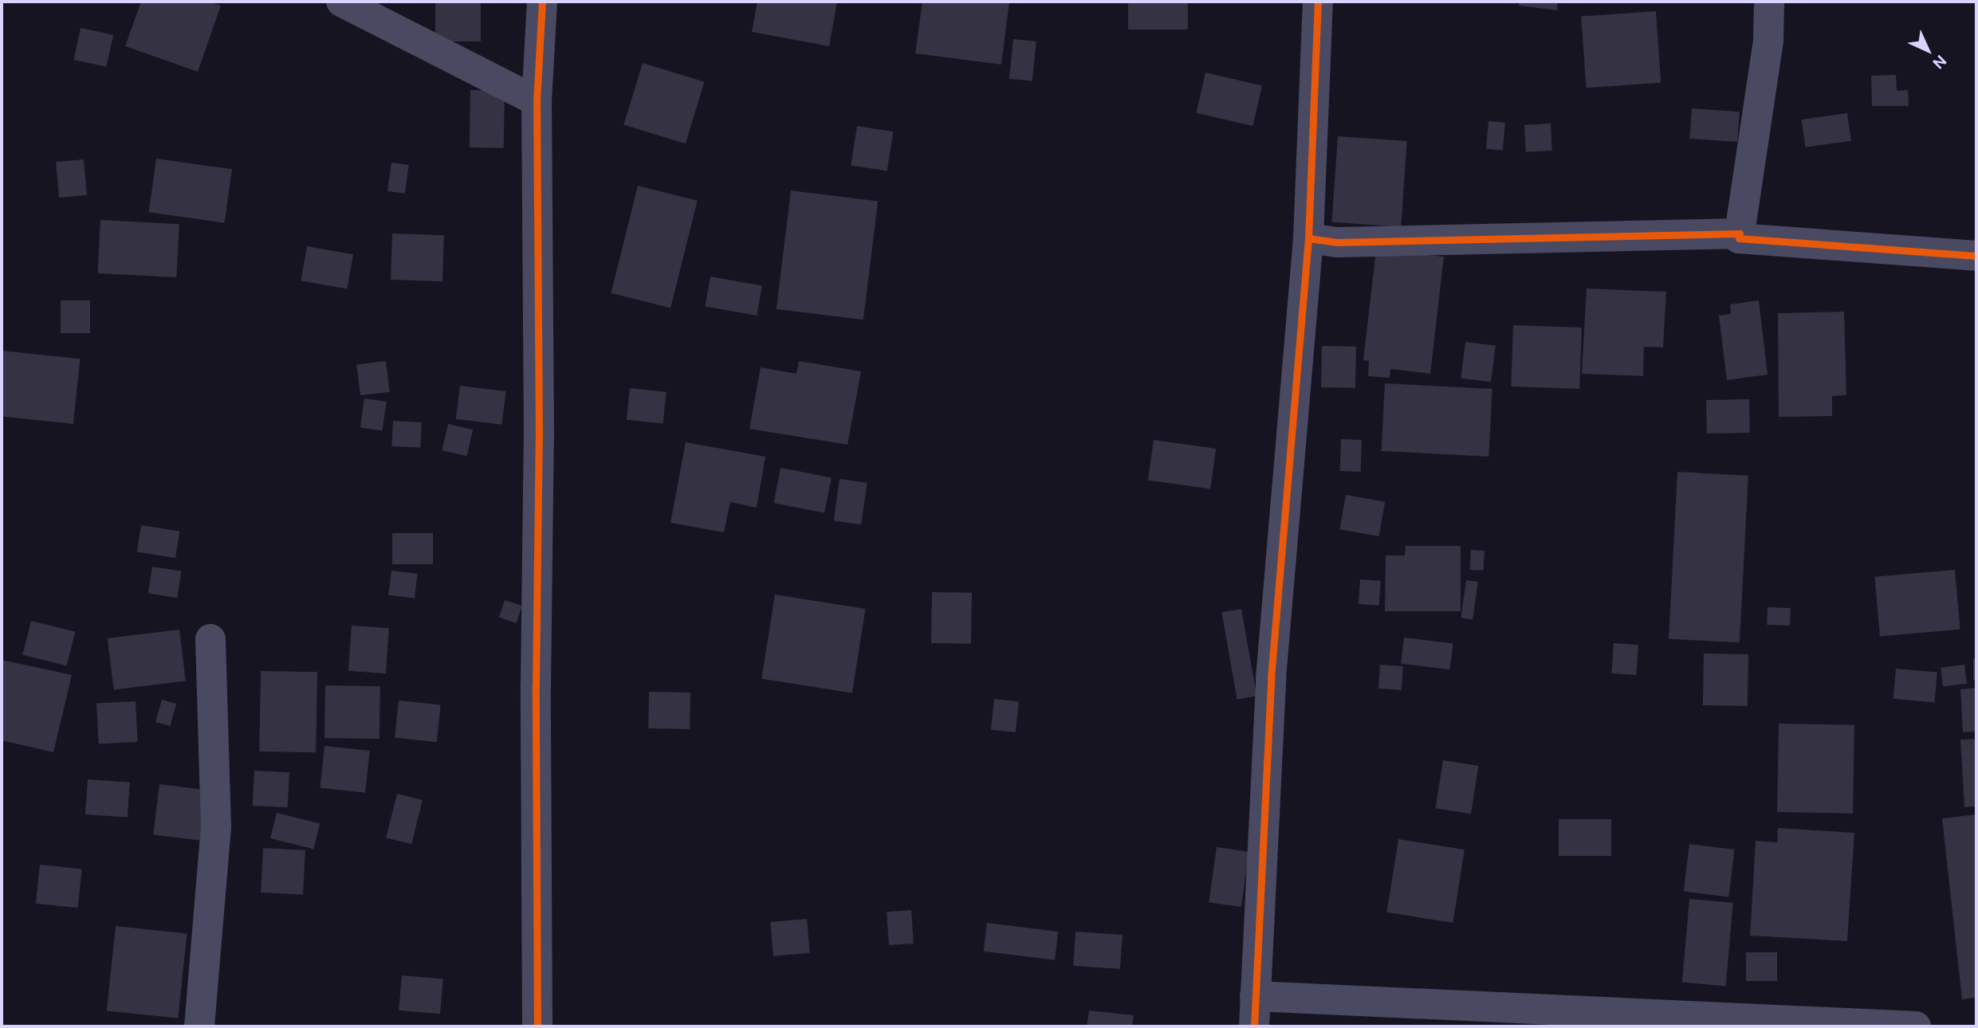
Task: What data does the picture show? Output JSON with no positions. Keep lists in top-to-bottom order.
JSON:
{
  "north": "bottom right"
}
